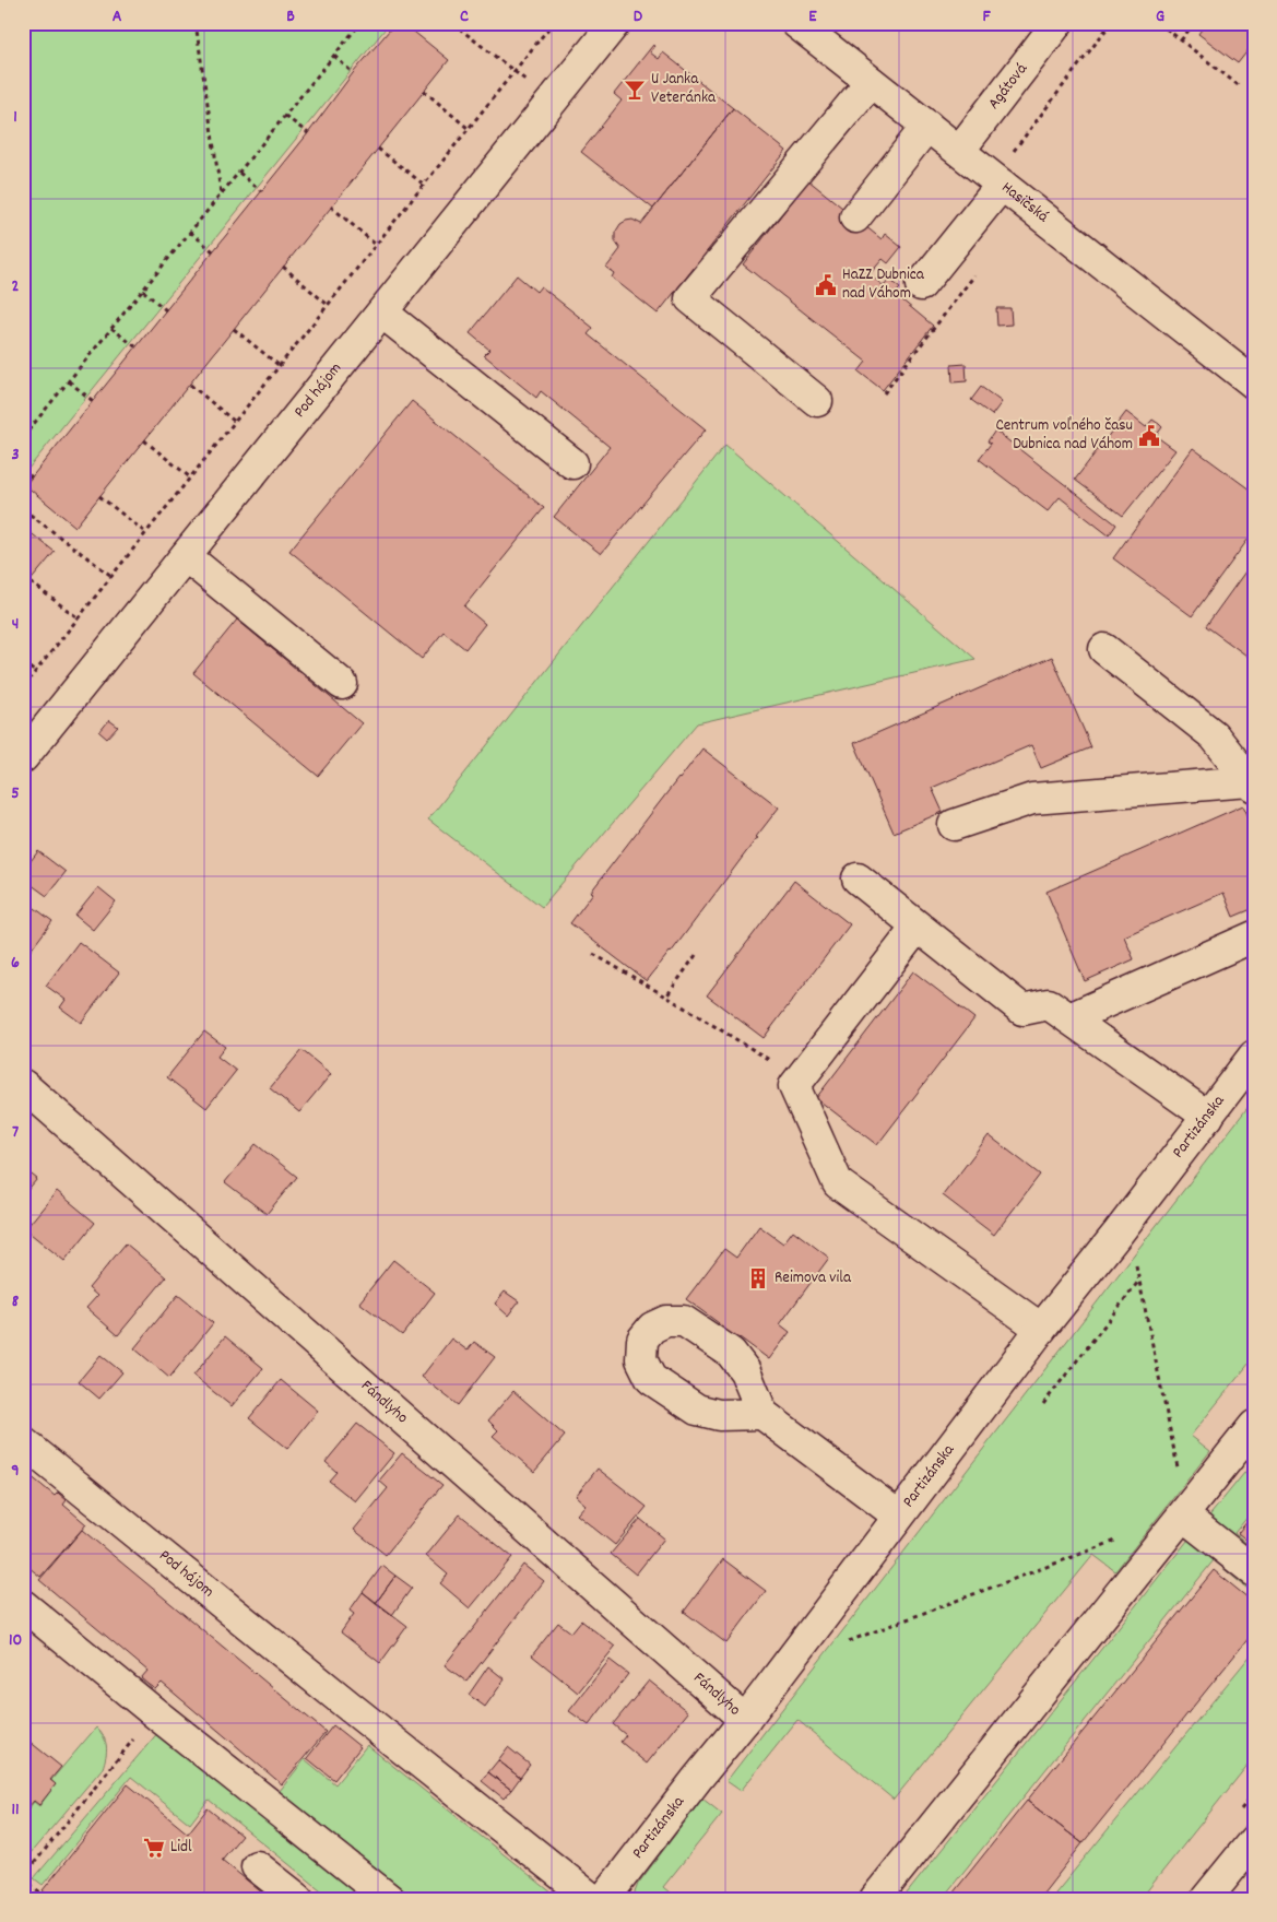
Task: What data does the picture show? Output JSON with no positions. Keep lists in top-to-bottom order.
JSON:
{
  "streets": {
    "street": [
      "Agátová",
      "Hasičská",
      "Pod hájom",
      "Partizánska",
      "Fándlyho"
    ]
  },
  "crossings": [
    ["Agátová", "Hasičská"],
    ["Partizánska", "Fándlyho"]
  ],
  "places": {
    "bar": ["U Janka Veteránka"],
    "public building": ["HaZZ Dubnica nad Váhom", "Centrum voľného času Dubnica nad Váhom"],
    "building": ["Reimova vila"],
    "supermarket": ["Lidl"]
  },
  "grid": {
    "columns": [
      "A",
      "B",
      "C",
      "D",
      "E",
      "F",
      "G"
    ],
    "rows": [
      "1",
      "2",
      "3",
      "4",
      "5",
      "6",
      "7",
      "8",
      "9",
      "10",
      "11"
    ]
  }
}
